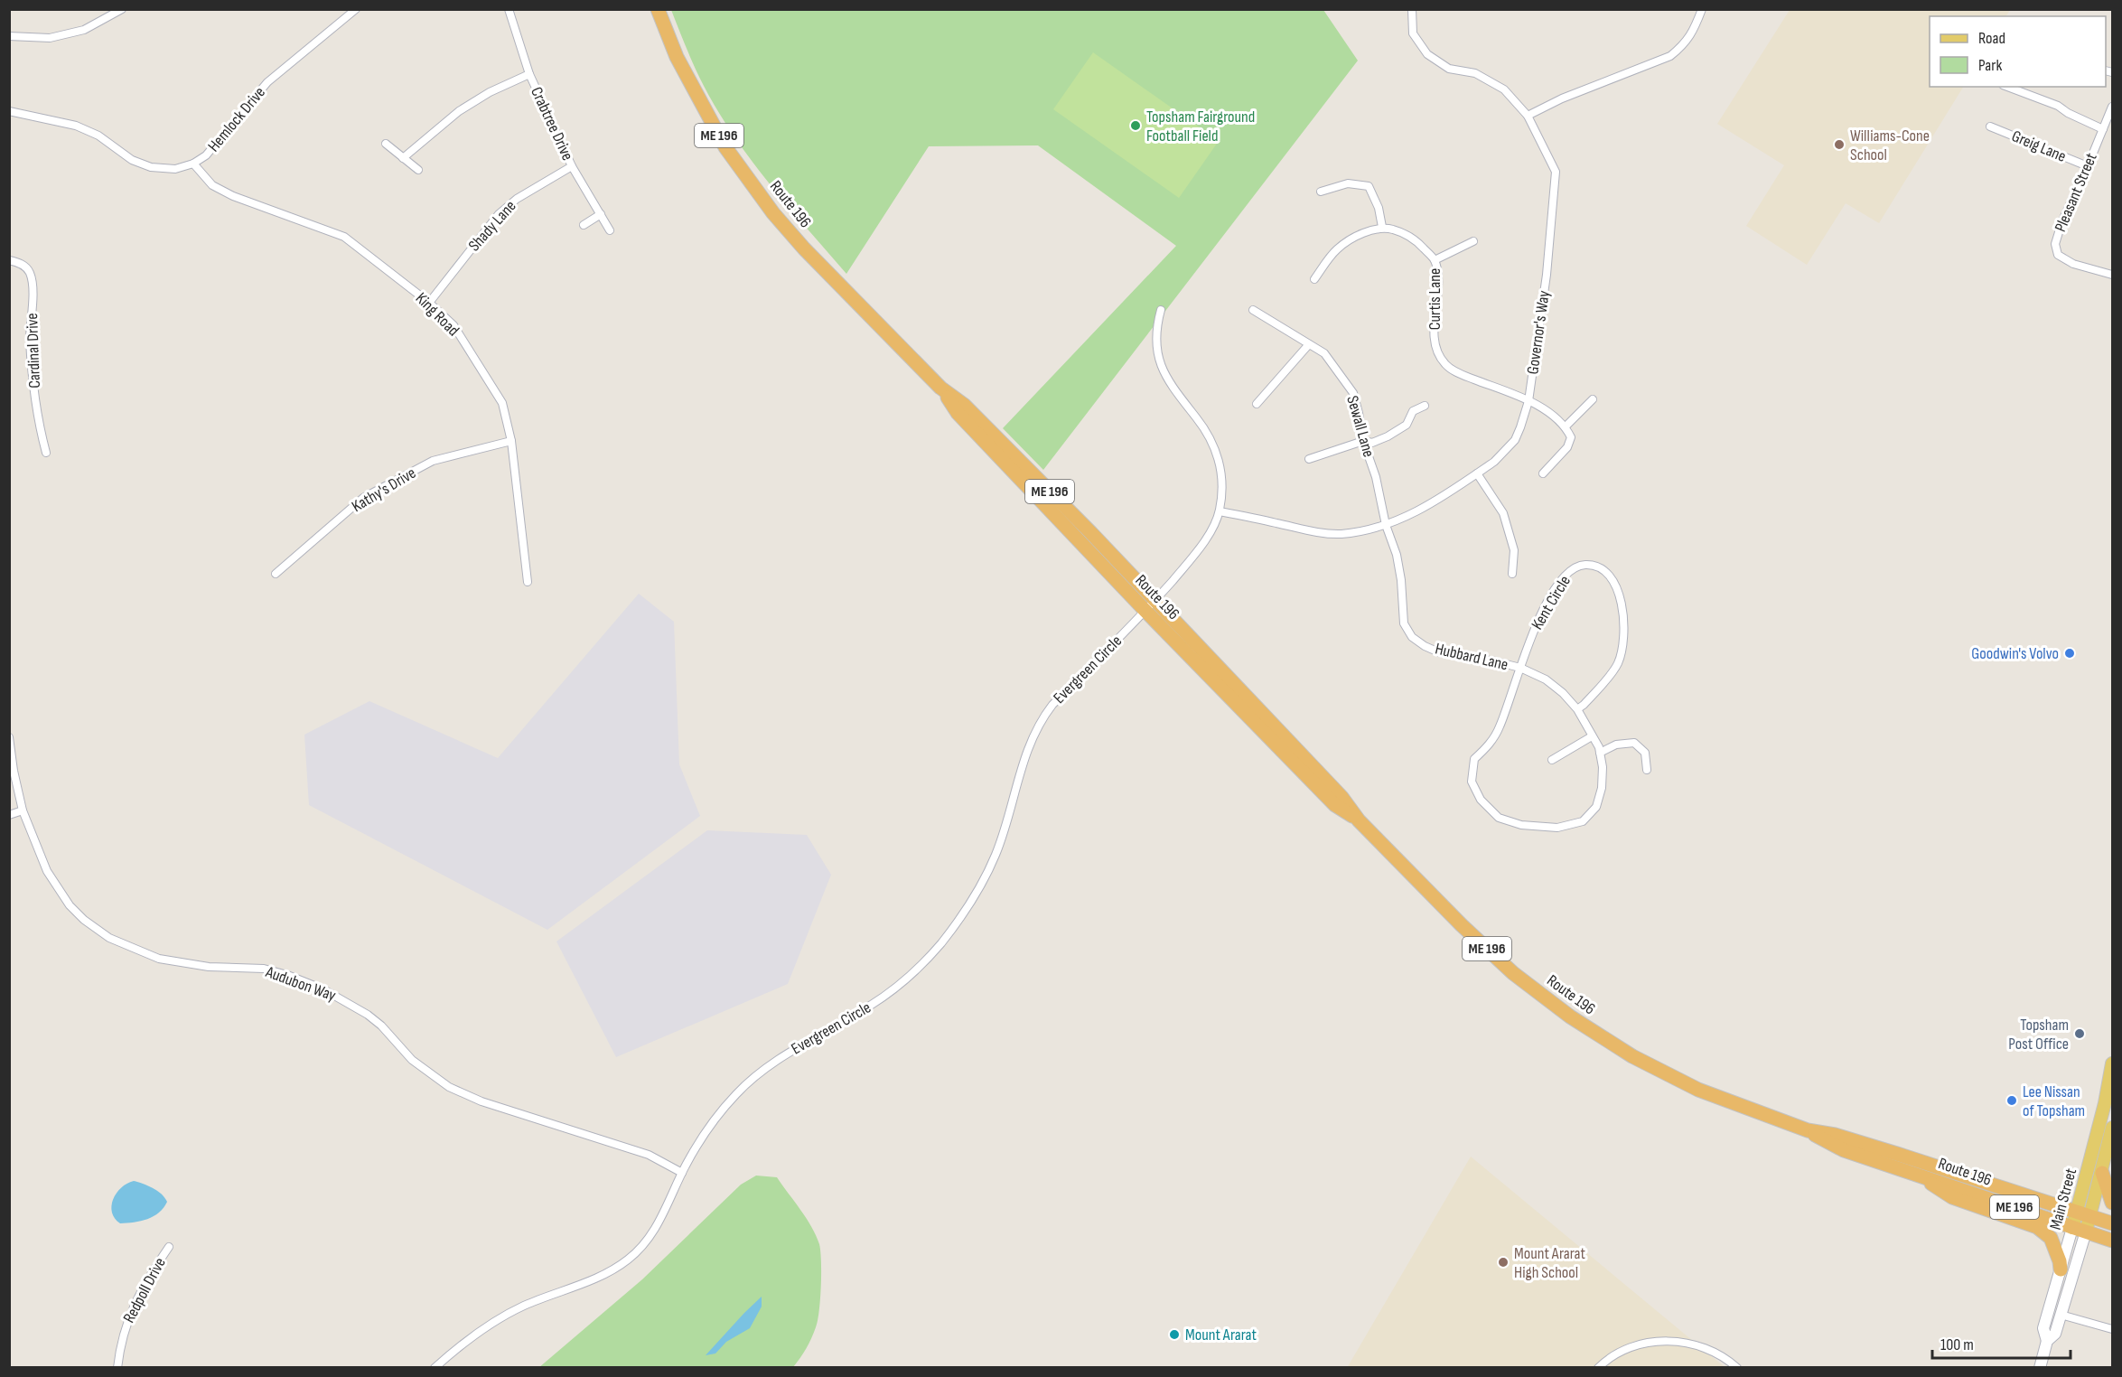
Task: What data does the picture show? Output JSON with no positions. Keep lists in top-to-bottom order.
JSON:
{
  "streets": {
    "highway": ["ME 196", "Route 196"],
    "main road": ["Main Street"],
    "street": [
      "Hemlock Drive",
      "Crabtree Drive",
      "Greig Lane",
      "Pleasant Street",
      "Shady Lane",
      "Curtis Lane",
      "King Road",
      "Governor's Way",
      "Cardinal Drive",
      "Sewall Lane",
      "Kathy's Drive",
      "Kent Circle",
      "Hubbard Lane",
      "Evergreen Circle",
      "Audubon Way",
      "Redpoll Drive"
    ]
  },
  "crossings": [
    ["Hemlock Drive", "King Road"],
    ["Crabtree Drive", "Shady Lane"],
    ["Greig Lane", "Pleasant Street"],
    ["Route 196", "Evergreen Circle"],
    ["Route 196", "Main Street"],
    ["Shady Lane", "King Road"],
    ["Curtis Lane", "Governor's Way"],
    ["King Road", "Kathy's Drive"],
    ["Governor's Way", "Sewall Lane"],
    ["Governor's Way", "Hubbard Lane"],
    ["Governor's Way", "Evergreen Circle"],
    ["Sewall Lane", "Hubbard Lane"],
    ["Kent Circle", "Hubbard Lane"],
    ["Evergreen Circle", "Audubon Way"]
  ],
  "places": [
    "Topsham Fairground Football Field",
    "Williams-Cone School",
    "Goodwin's Volvo",
    "Topsham Post Office",
    "Lee Nissan of Topsham",
    "Mount Ararat High School",
    "Mount Ararat"
  ],
  "legend": ["Road", "Park"],
  "scale_bar": "100 m"
}
